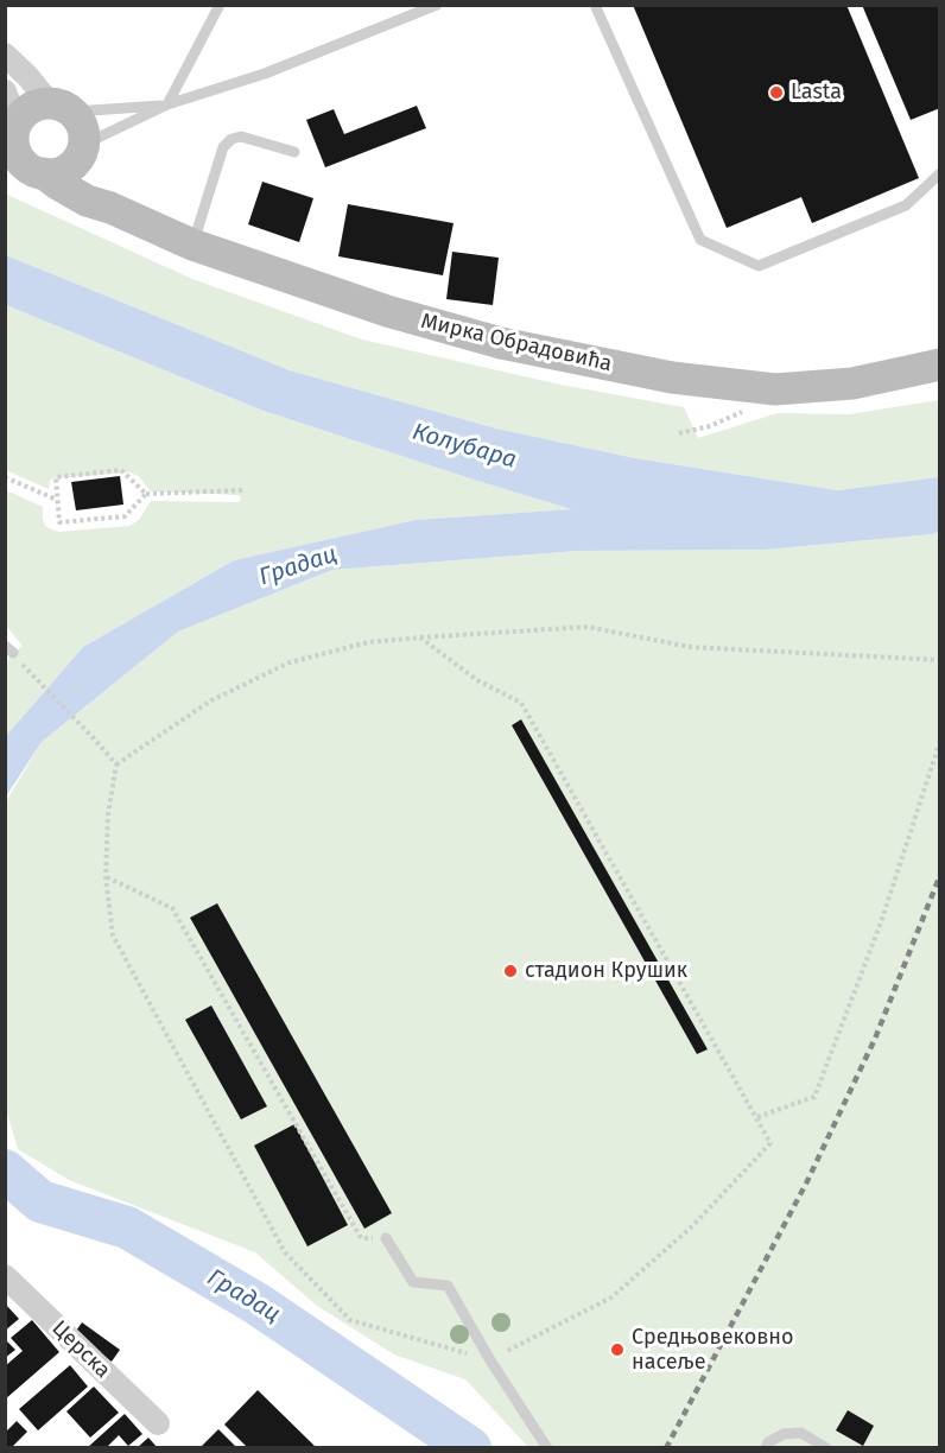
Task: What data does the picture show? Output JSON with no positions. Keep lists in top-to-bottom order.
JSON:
{
  "streets": {
    "street": ["Мирка Обрадовића", "Церска"]
  },
  "water": ["Колубара", "Градац"],
  "places": ["Lasta", "стадион Крушик", "Средњовековно насеље"]
}
